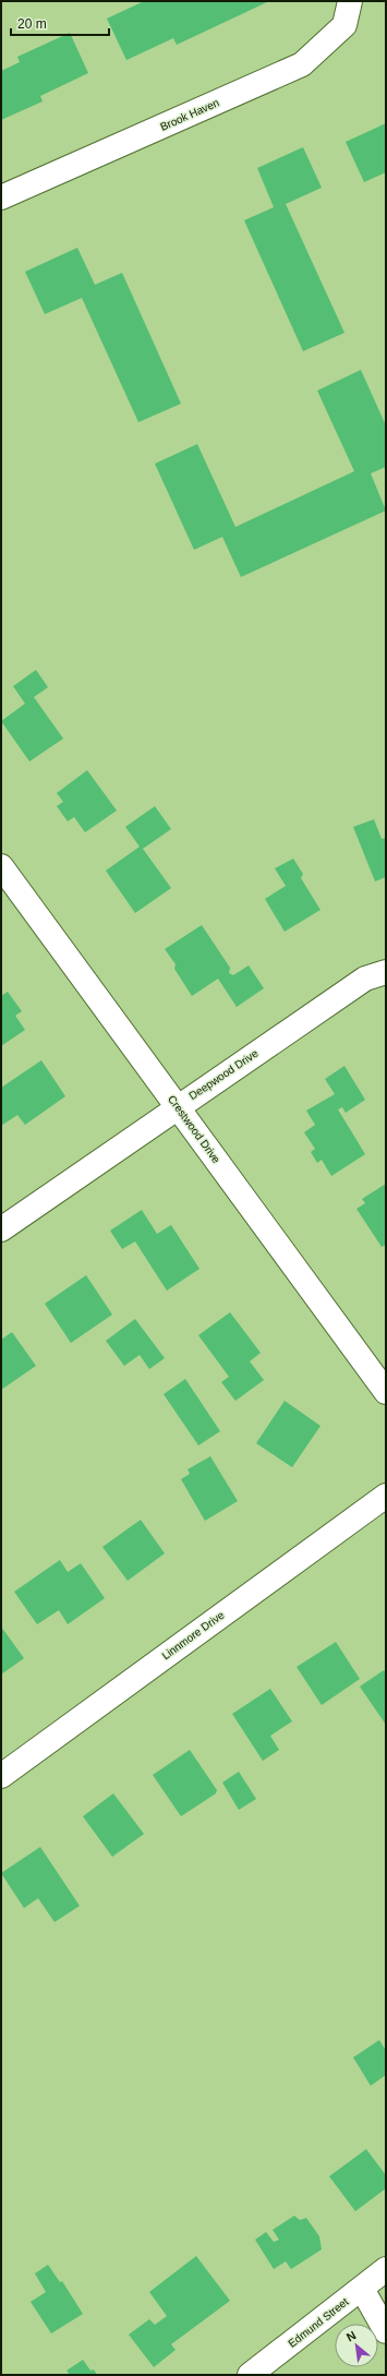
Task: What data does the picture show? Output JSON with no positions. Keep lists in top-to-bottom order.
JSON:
{
  "streets": {
    "street": [
      "Brook Haven",
      "Deepwood Drive",
      "Crestwood Drive",
      "Linnmore Drive",
      "Edmund Street"
    ]
  },
  "crossings": [
    ["Deepwood Drive", "Crestwood Drive"]
  ],
  "scale_bar": "20 m",
  "north": "top left"
}
